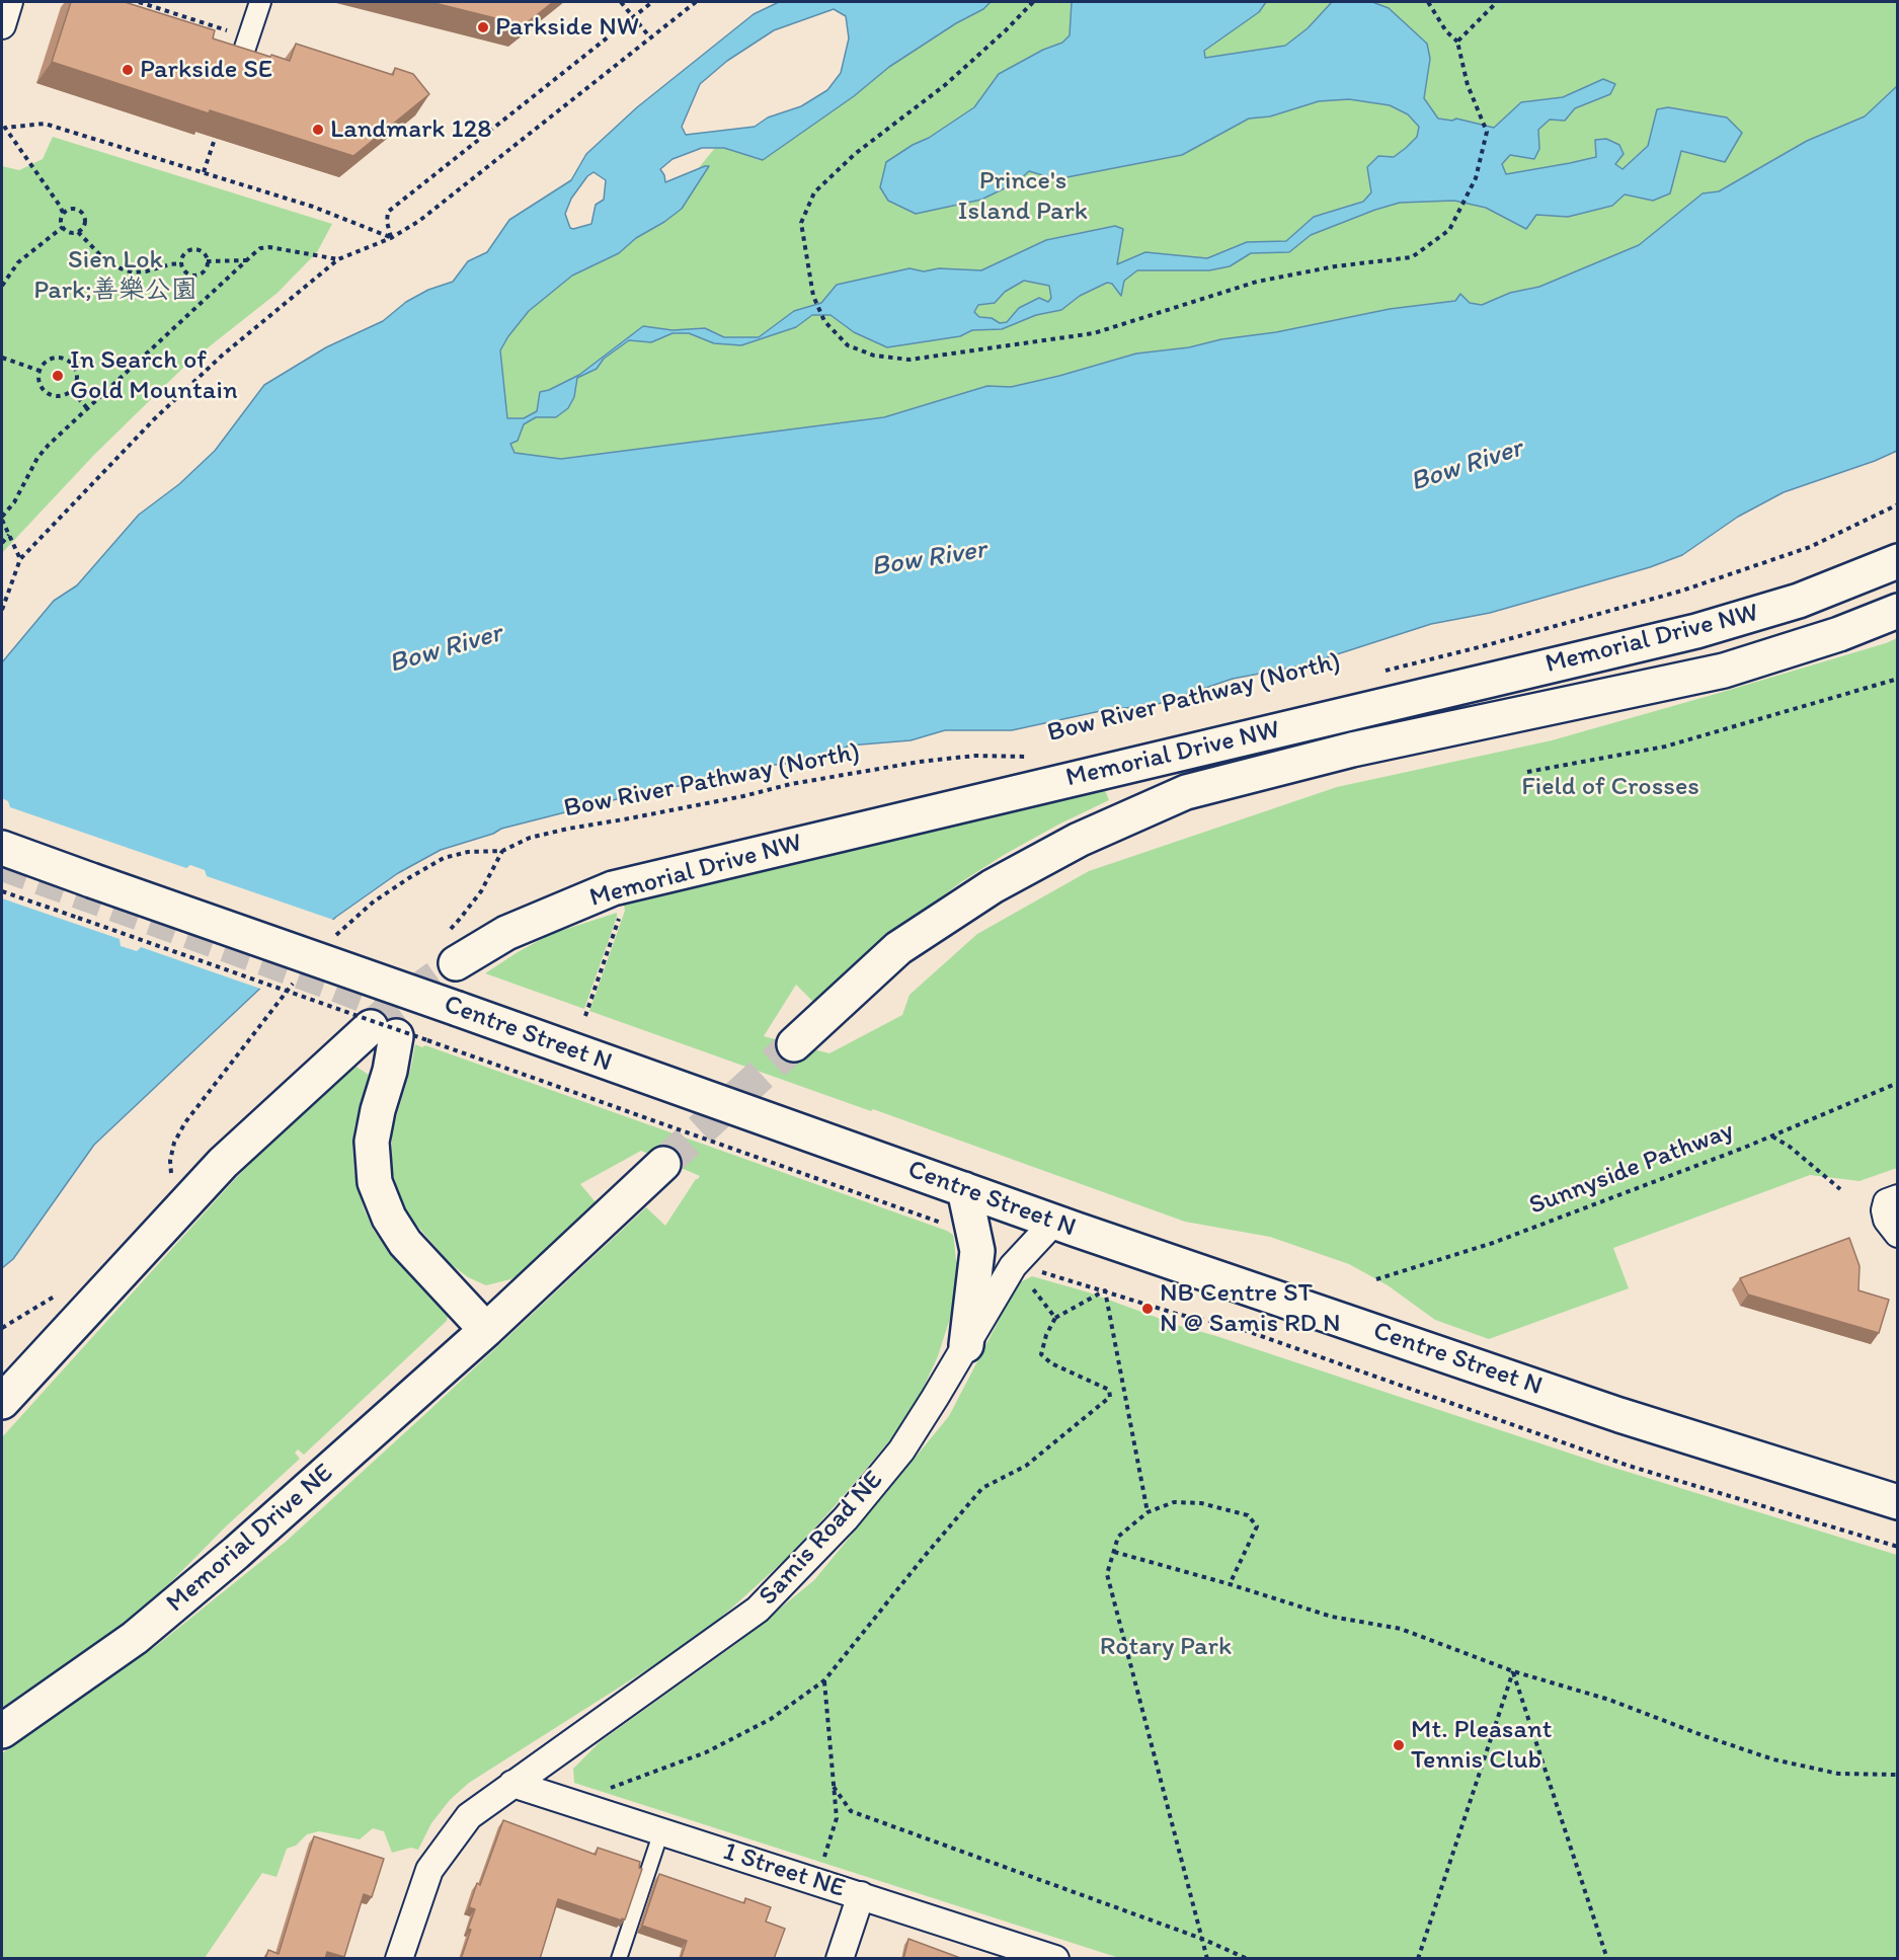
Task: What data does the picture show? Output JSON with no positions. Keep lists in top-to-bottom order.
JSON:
{
  "streets": {
    "main road": ["Memorial Drive NW", "Centre Street N", "Memorial Drive NE"],
    "street": ["Samis Road NE", "1 Street NE"],
    "path": ["Bow River Pathway (North)", "Sunnyside Pathway"]
  },
  "crossings": [
    ["Memorial Drive NW", "Bow River Pathway (North)"],
    ["Centre Street N", "Samis Road NE"],
    ["Samis Road NE", "1 Street NE"]
  ],
  "water": ["Bow River"],
  "parks": [
    "Prince's Island Park",
    "Sien Lok Park;善樂公園",
    "Field of Crosses",
    "Rotary Park"
  ],
  "places": [
    "Parkside NW",
    "Parkside SE",
    "Landmark 128",
    "In Search of Gold Mountain",
    "NB Centre ST N @ Samis RD N",
    "Mt. Pleasant Tennis Club"
  ]
}
